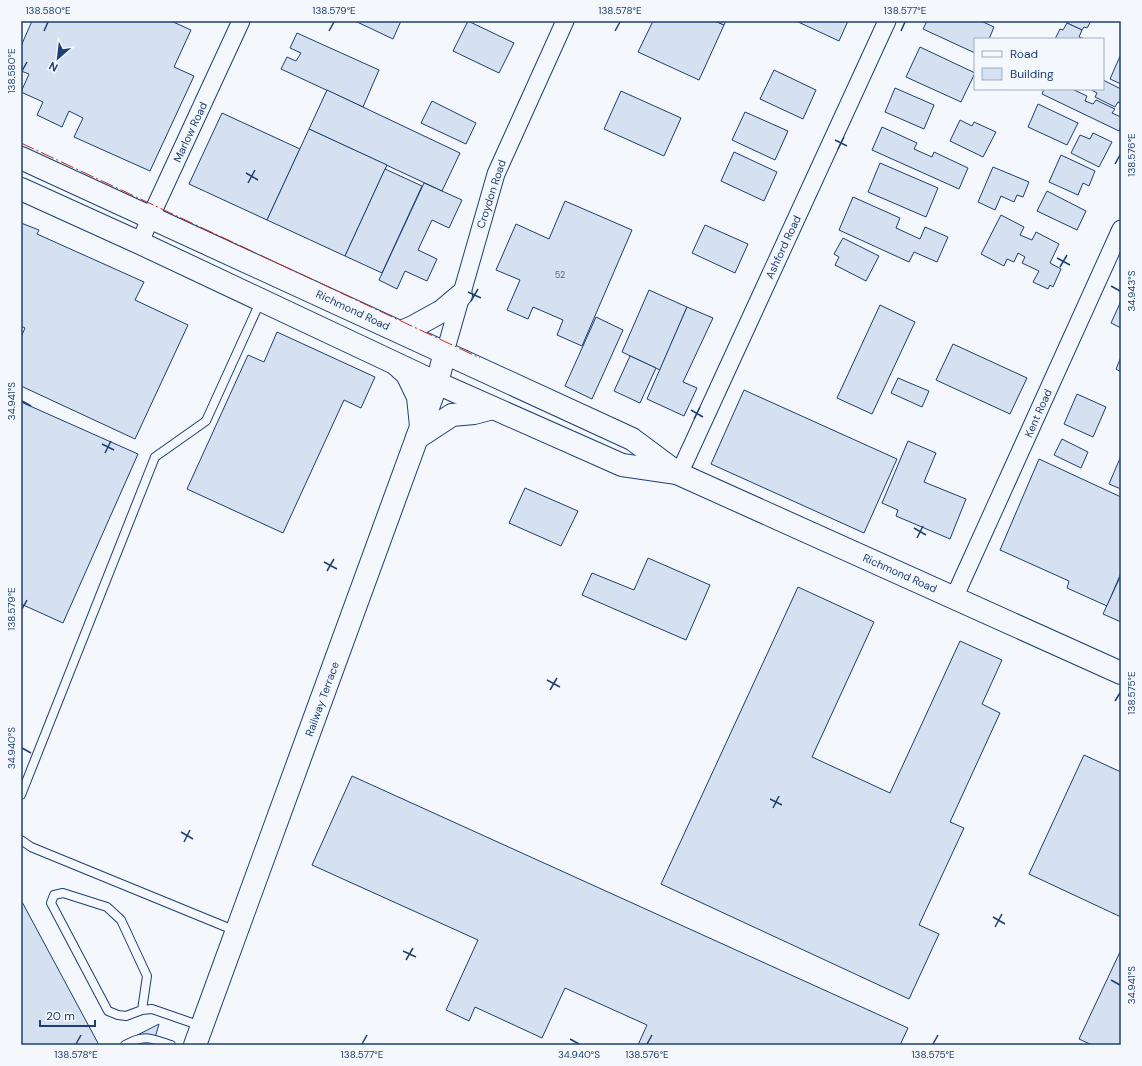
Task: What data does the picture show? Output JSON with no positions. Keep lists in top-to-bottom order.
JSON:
{
  "streets": {
    "main road": ["Richmond Road", "Railway Terrace"],
    "street": [
      "Marlow Road",
      "Croydon Road",
      "Ashford Road",
      "Kent Road"
    ]
  },
  "crossings": [
    ["Marlow Road", "Richmond Road"],
    ["Croydon Road", "Richmond Road"],
    ["Croydon Road", "Railway Terrace"],
    ["Ashford Road", "Richmond Road"],
    ["Richmond Road", "Kent Road"],
    ["Richmond Road", "Railway Terrace"]
  ],
  "house_numbers": ["52"],
  "legend": ["Road", "Building"],
  "scale_bar": "20 m",
  "north": "bottom left",
  "coordinates": [
    "138.580°E",
    "138.579°E",
    "138.578°E",
    "138.577°E",
    "138.576°E",
    "34.943°S",
    "34.941°S",
    "138.575°E",
    "34.940°S"
  ]
}
